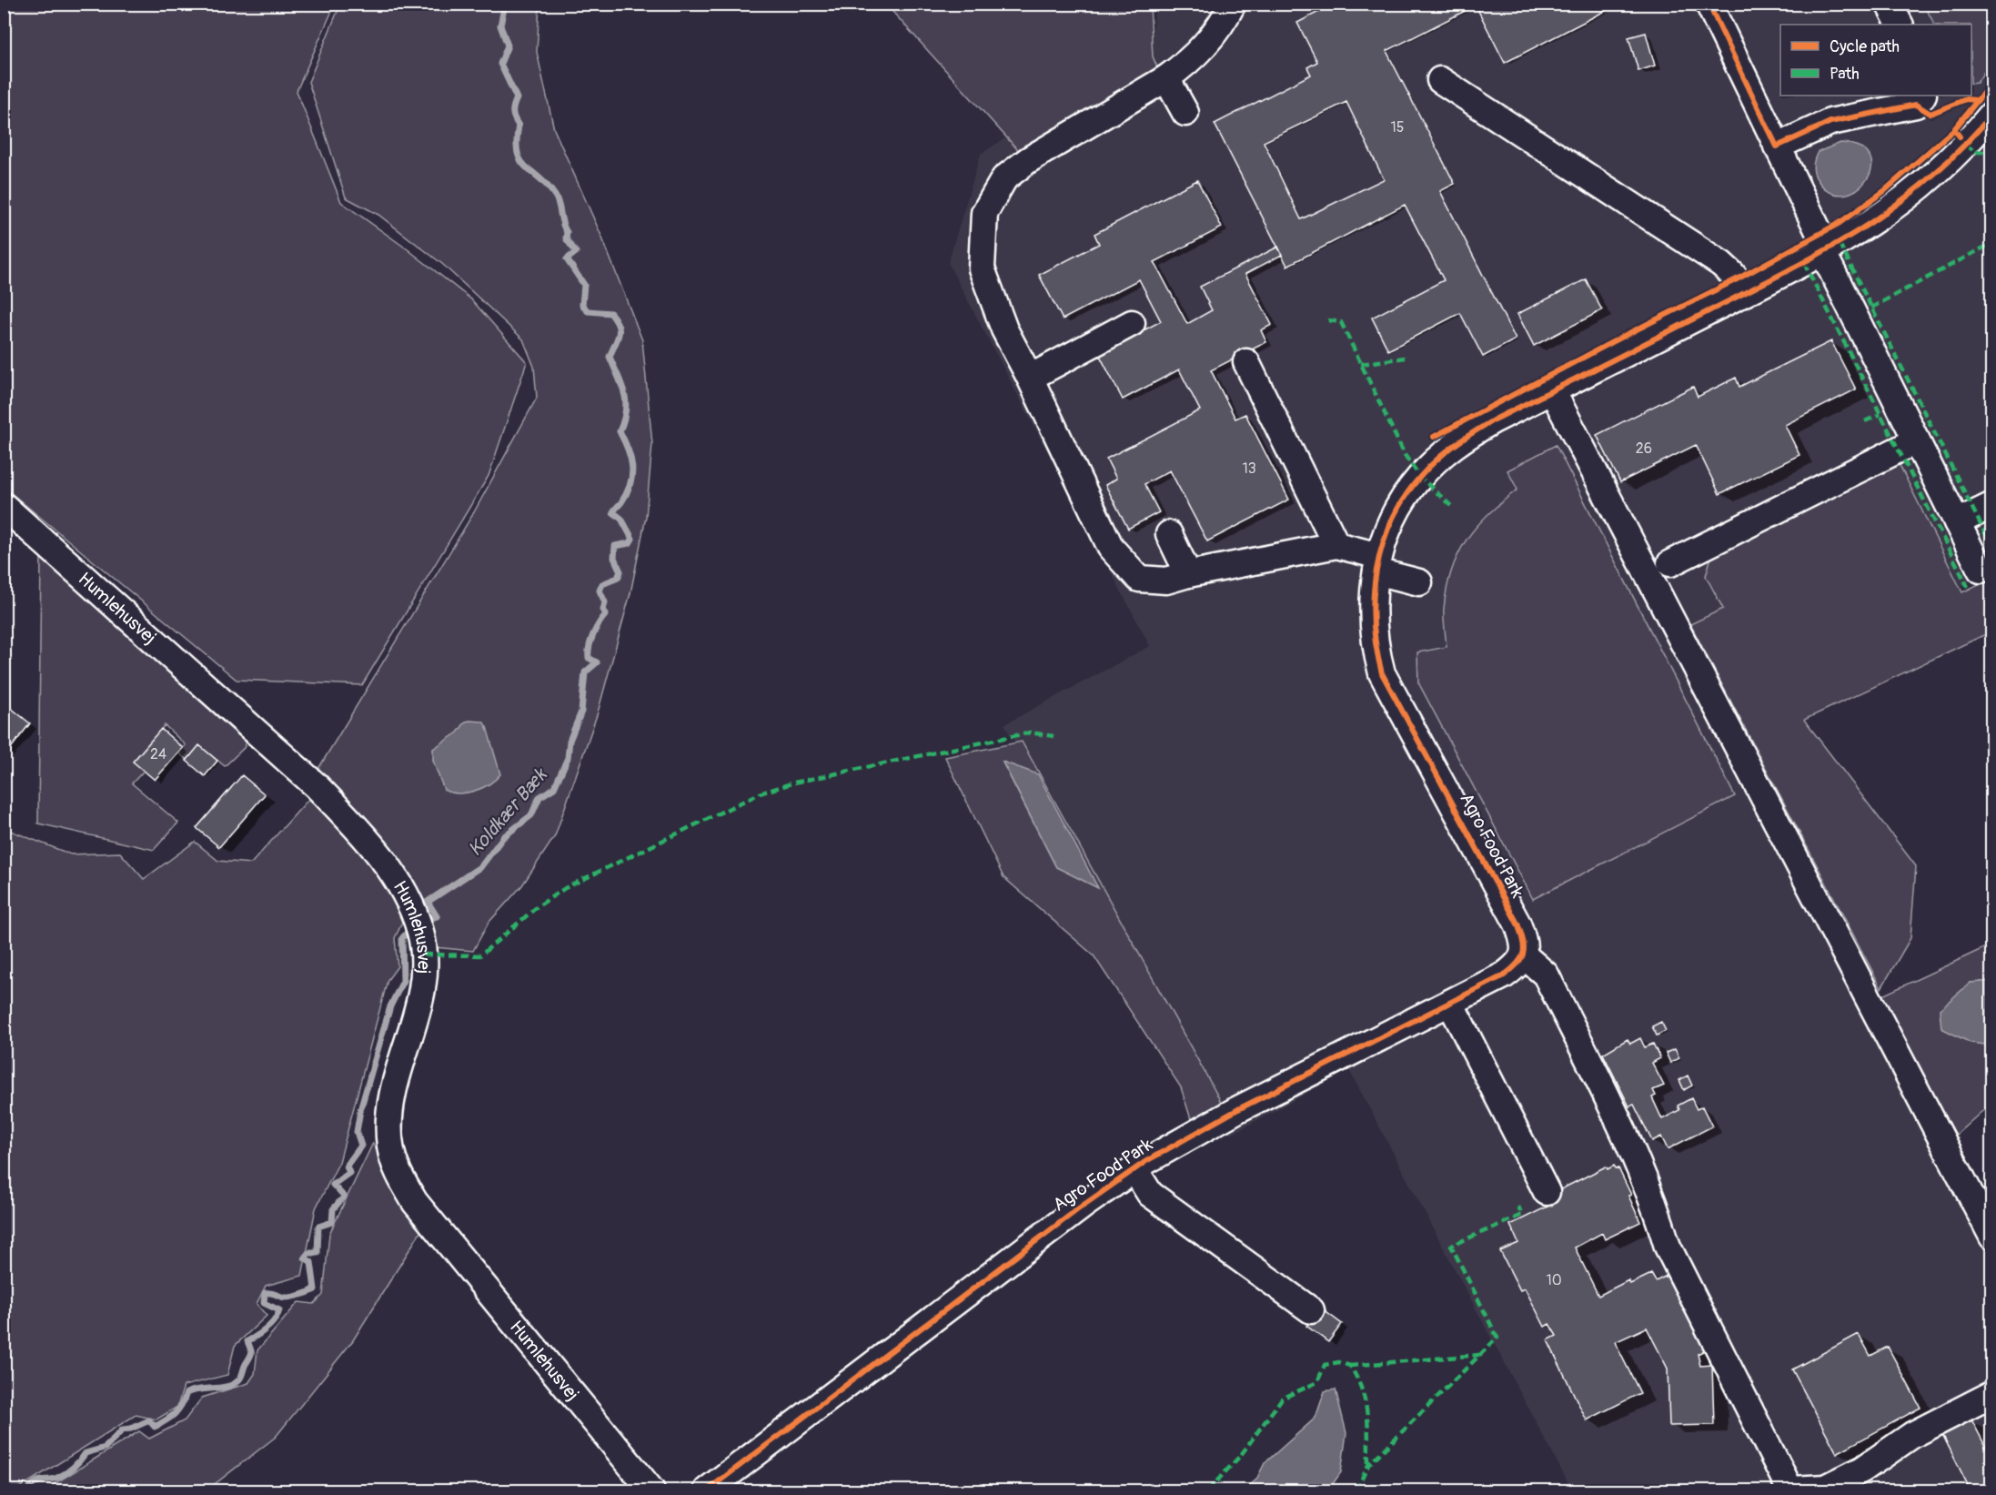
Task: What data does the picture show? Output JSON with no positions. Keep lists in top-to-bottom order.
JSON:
{
  "streets": {
    "street": ["Humlehusvej", "Agro Food Park"]
  },
  "water": ["Koldkær Bæk"],
  "house_numbers": [
    "15",
    "26",
    "13",
    "24",
    "10"
  ],
  "legend": ["Cycle path", "Path"]
}
